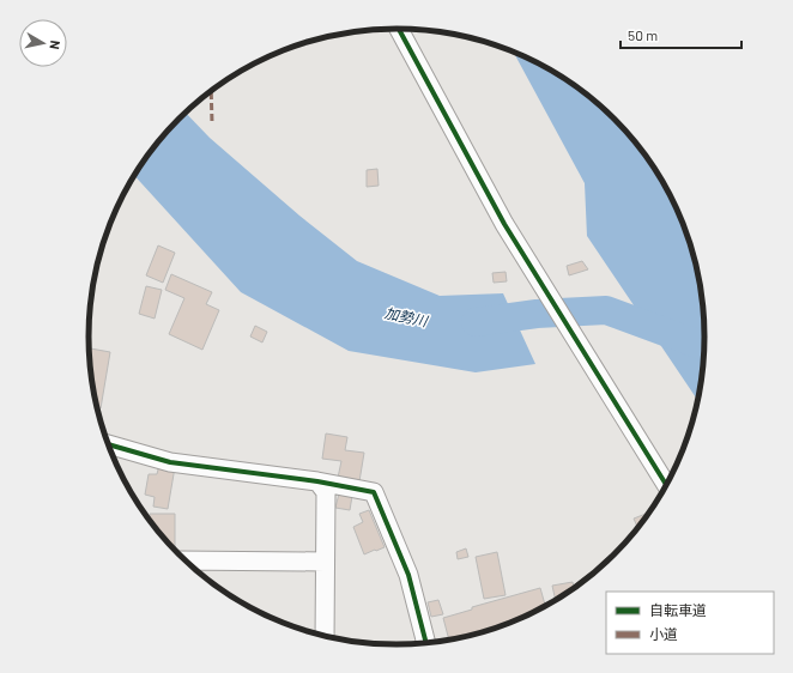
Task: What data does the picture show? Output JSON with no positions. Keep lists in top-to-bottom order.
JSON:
{
  "water": ["加勢川"],
  "legend": ["自転車道", "小道"],
  "scale_bar": "50 m",
  "north": "right"
}
